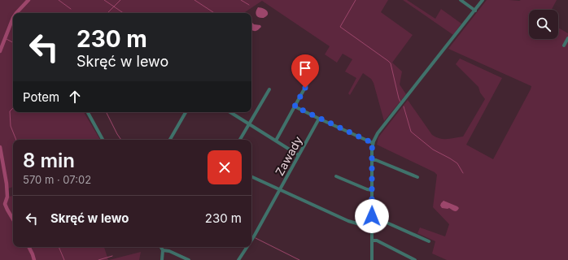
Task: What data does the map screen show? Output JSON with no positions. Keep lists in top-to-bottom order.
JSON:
{
  "streets": {
    "street": ["Zawady"]
  },
  "page": {
    "turn": ["230 m", "Skręć w lewo"],
    "then": "Potem",
    "heading": ["8 min", "570 m · 07:02"],
    "list": [
      {
        "name": "Skręć w lewo",
        "value": "230 m"
      }
    ]
  }
}
